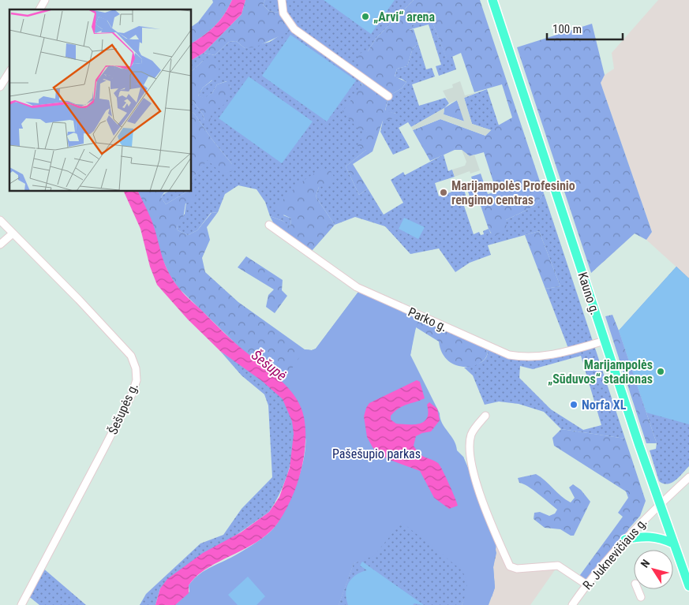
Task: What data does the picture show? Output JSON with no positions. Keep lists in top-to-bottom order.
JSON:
{
  "streets": {
    "main road": ["Kauno g."],
    "street": ["Parko g.", "Šešupės g.", "R. Juknevičiaus g."]
  },
  "crossings": [
    ["Kauno g.", "Parko g."],
    ["Kauno g.", "R. Juknevičiaus g."]
  ],
  "water": ["Šešupė"],
  "parks": ["Pašešupio parkas"],
  "places": [
    "„Arvi“ arena",
    "Marijampolės Profesinio rengimo centras",
    "Marijampolės „Sūduvos“ stadionas",
    "Norfa XL"
  ],
  "scale_bar": "100 m",
  "north": "top left"
}
